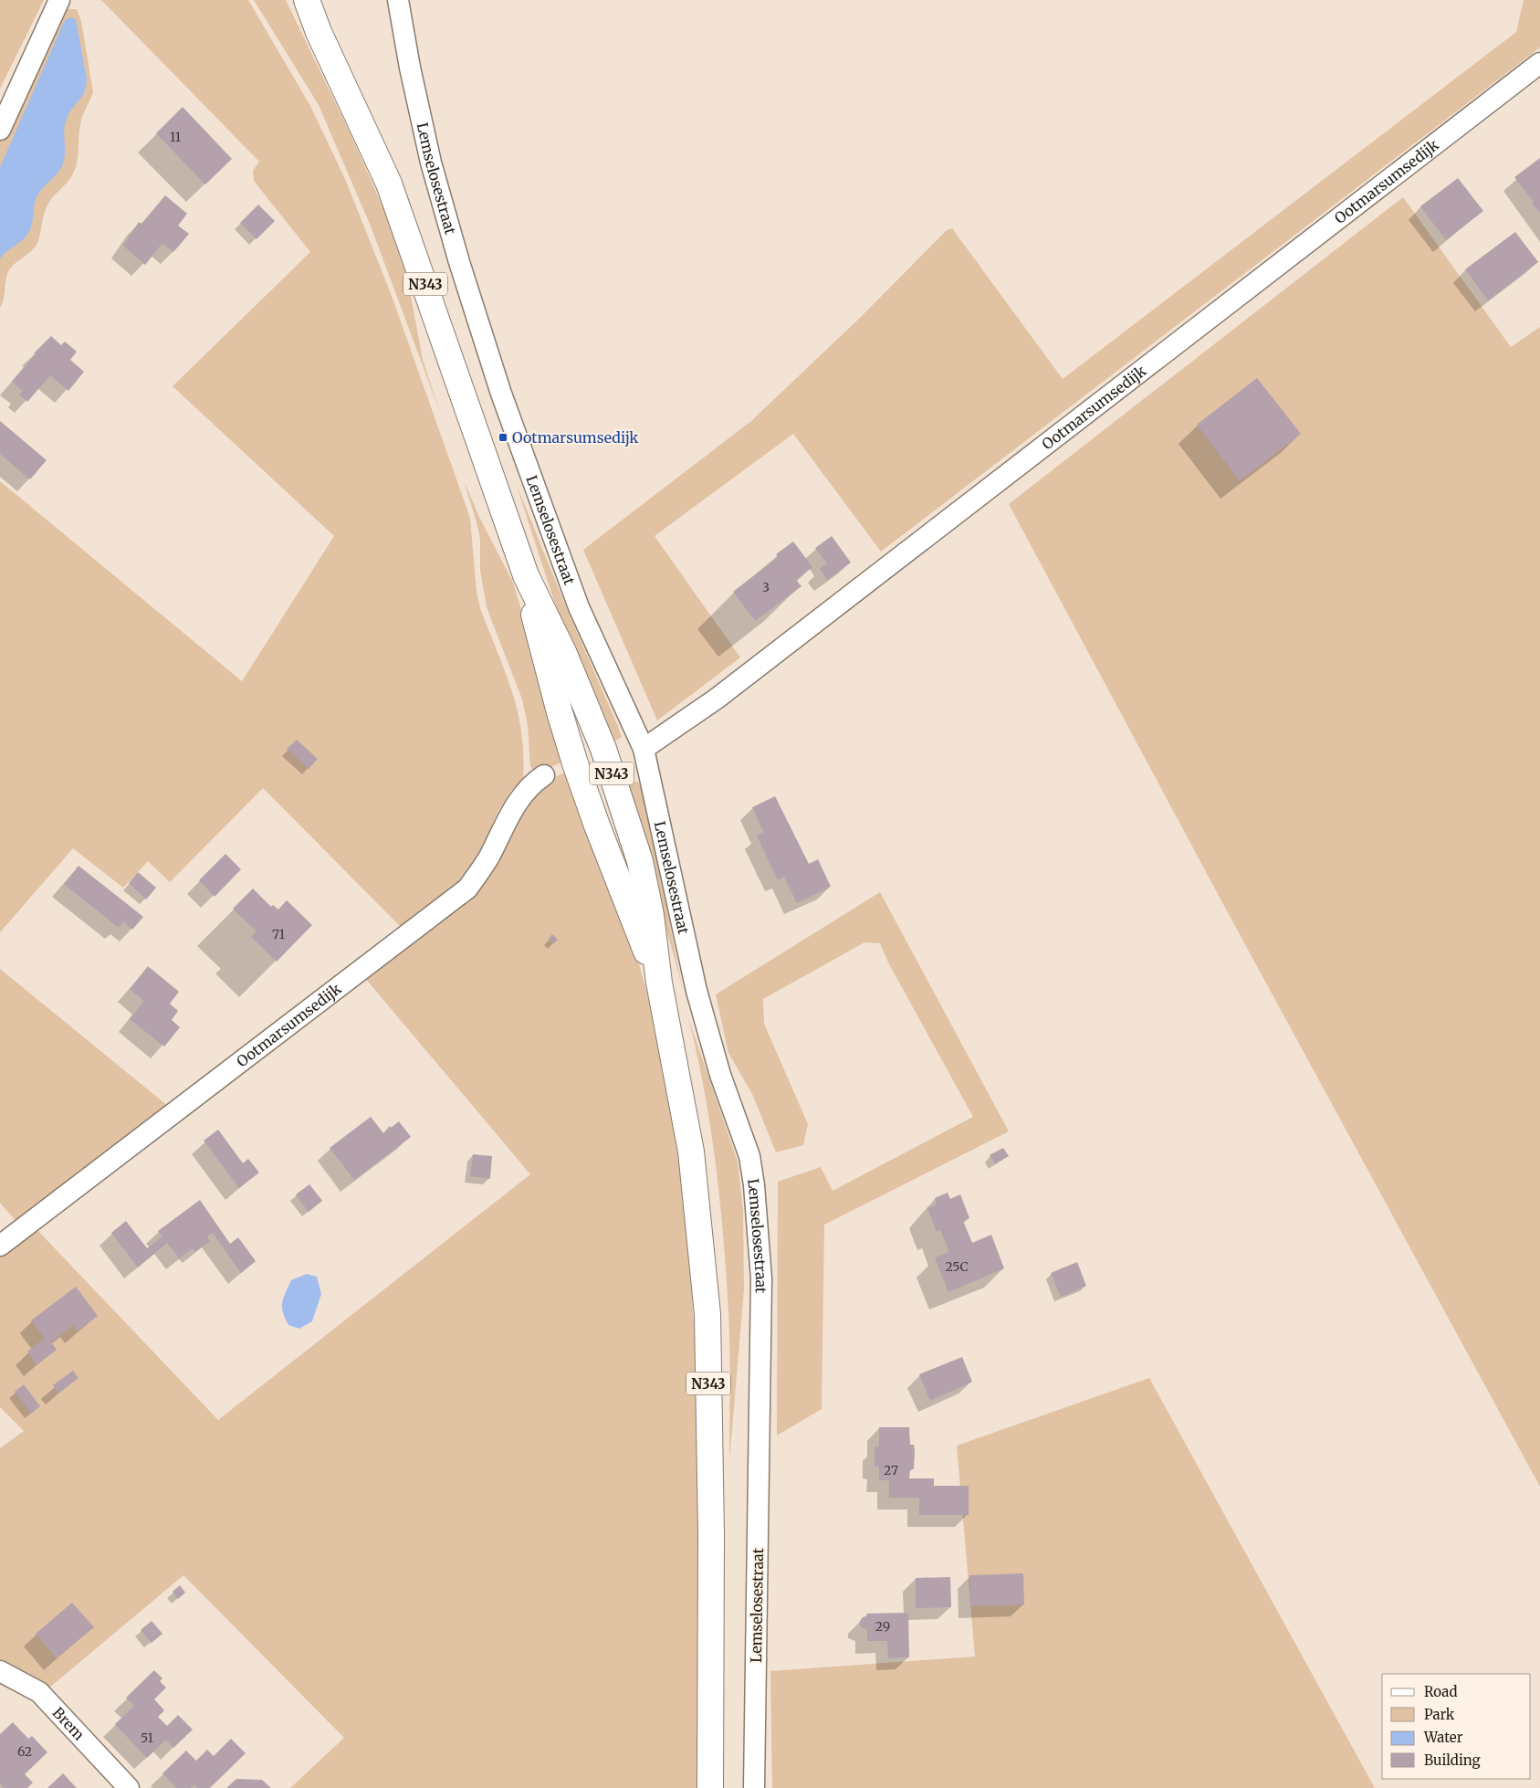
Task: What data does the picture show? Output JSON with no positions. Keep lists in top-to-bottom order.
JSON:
{
  "streets": {
    "main road": ["N343"],
    "street": ["Lemselosestraat", "Ootmarsumsedijk", "Brem"]
  },
  "crossings": [
    ["Lemselosestraat", "Ootmarsumsedijk"]
  ],
  "places": {
    "transit": ["Ootmarsumsedijk"]
  },
  "house_numbers": [
    "11",
    "3",
    "71",
    "25C",
    "27",
    "29",
    "51",
    "62"
  ],
  "legend": [
    "Road",
    "Park",
    "Water",
    "Building"
  ]
}
